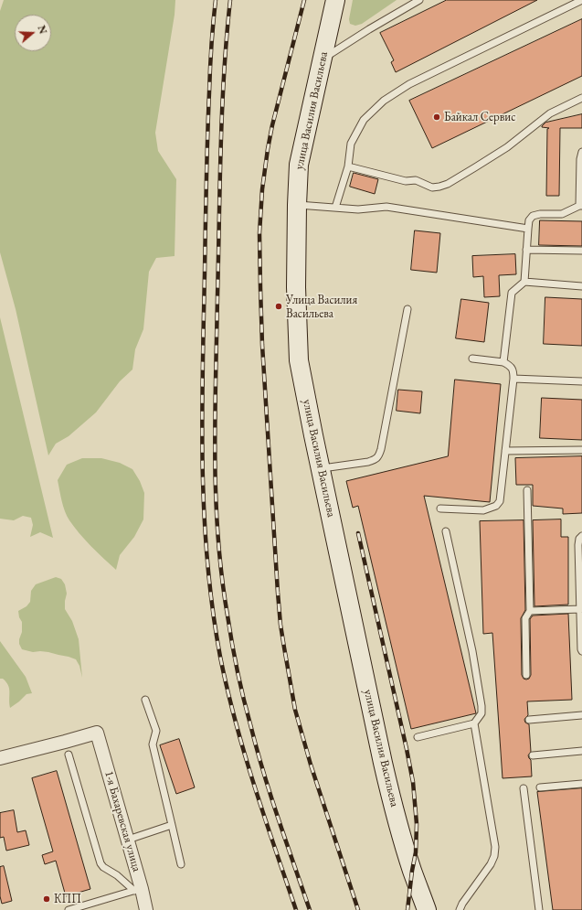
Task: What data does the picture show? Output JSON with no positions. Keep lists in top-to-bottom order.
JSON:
{
  "streets": {
    "main road": ["улица Василия Васильева"],
    "street": ["1-я Бахаревская улица"]
  },
  "places": ["Байкал Сервис", "Улица Василия Васильева", "КПП"],
  "north": "right"
}
